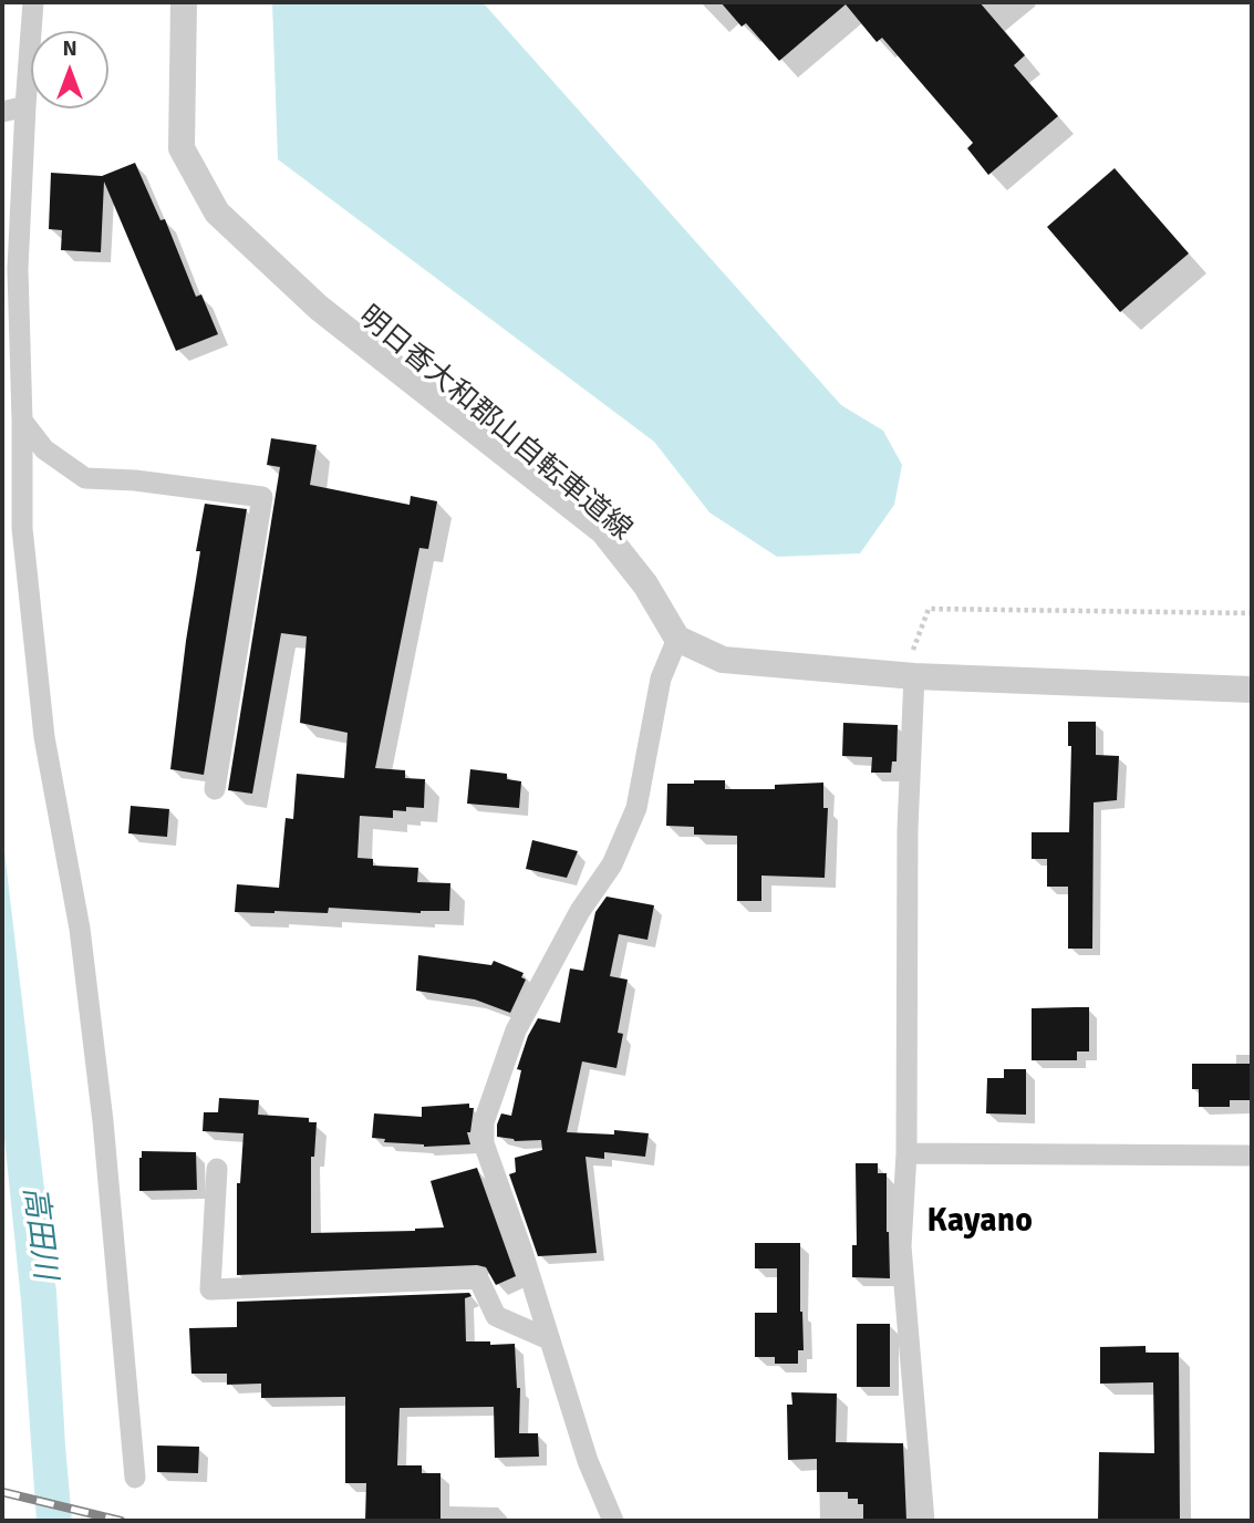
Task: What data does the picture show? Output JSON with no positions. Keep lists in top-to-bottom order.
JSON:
{
  "districts": ["Kayano"],
  "water": ["高田川"],
  "north": "top"
}
